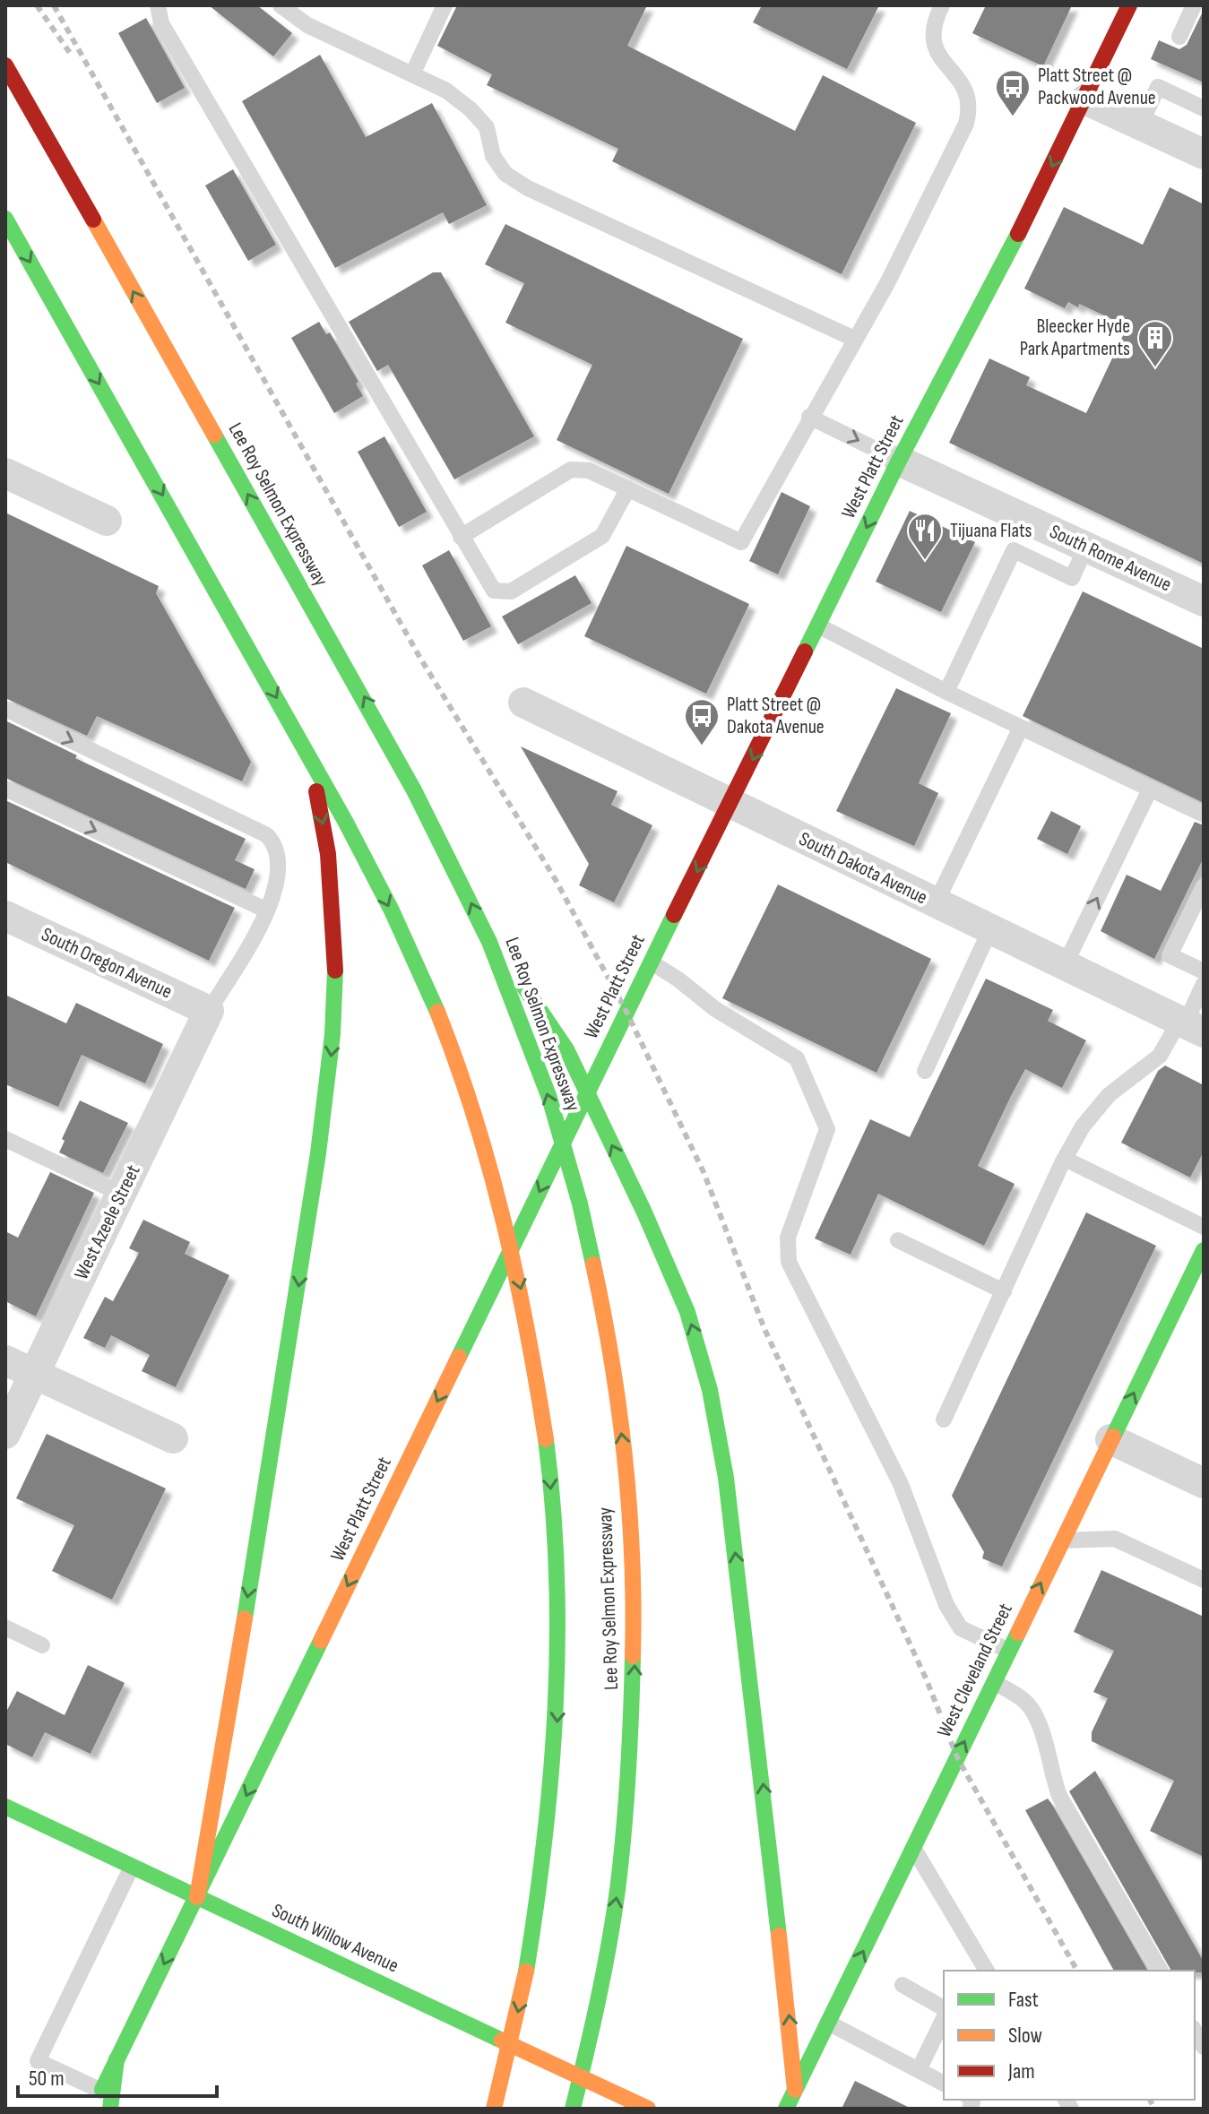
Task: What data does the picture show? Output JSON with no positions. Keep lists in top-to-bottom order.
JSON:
{
  "streets": {
    "main road": [
      "West Platt Street",
      "Lee Roy Selmon Expressway",
      "West Cleveland Street",
      "South Willow Avenue"
    ],
    "street": [
      "South Rome Avenue",
      "South Dakota Avenue",
      "South Oregon Avenue",
      "West Azeele Street"
    ]
  },
  "crossings": [
    ["West Platt Street", "South Rome Avenue"],
    ["West Platt Street", "South Dakota Avenue"],
    ["West Platt Street", "South Willow Avenue"],
    ["South Oregon Avenue", "West Azeele Street"]
  ],
  "one_way": ["West Platt Street", "West Cleveland Street"],
  "places": {
    "bus stop": ["Platt Street @ Packwood Avenue", "Platt Street @ Dakota Avenue"],
    "building": ["Bleecker Hyde Park Apartments"],
    "restaurant": ["Tijuana Flats"]
  },
  "legend": ["Fast", "Slow", "Jam"],
  "scale_bar": "50 m"
}
